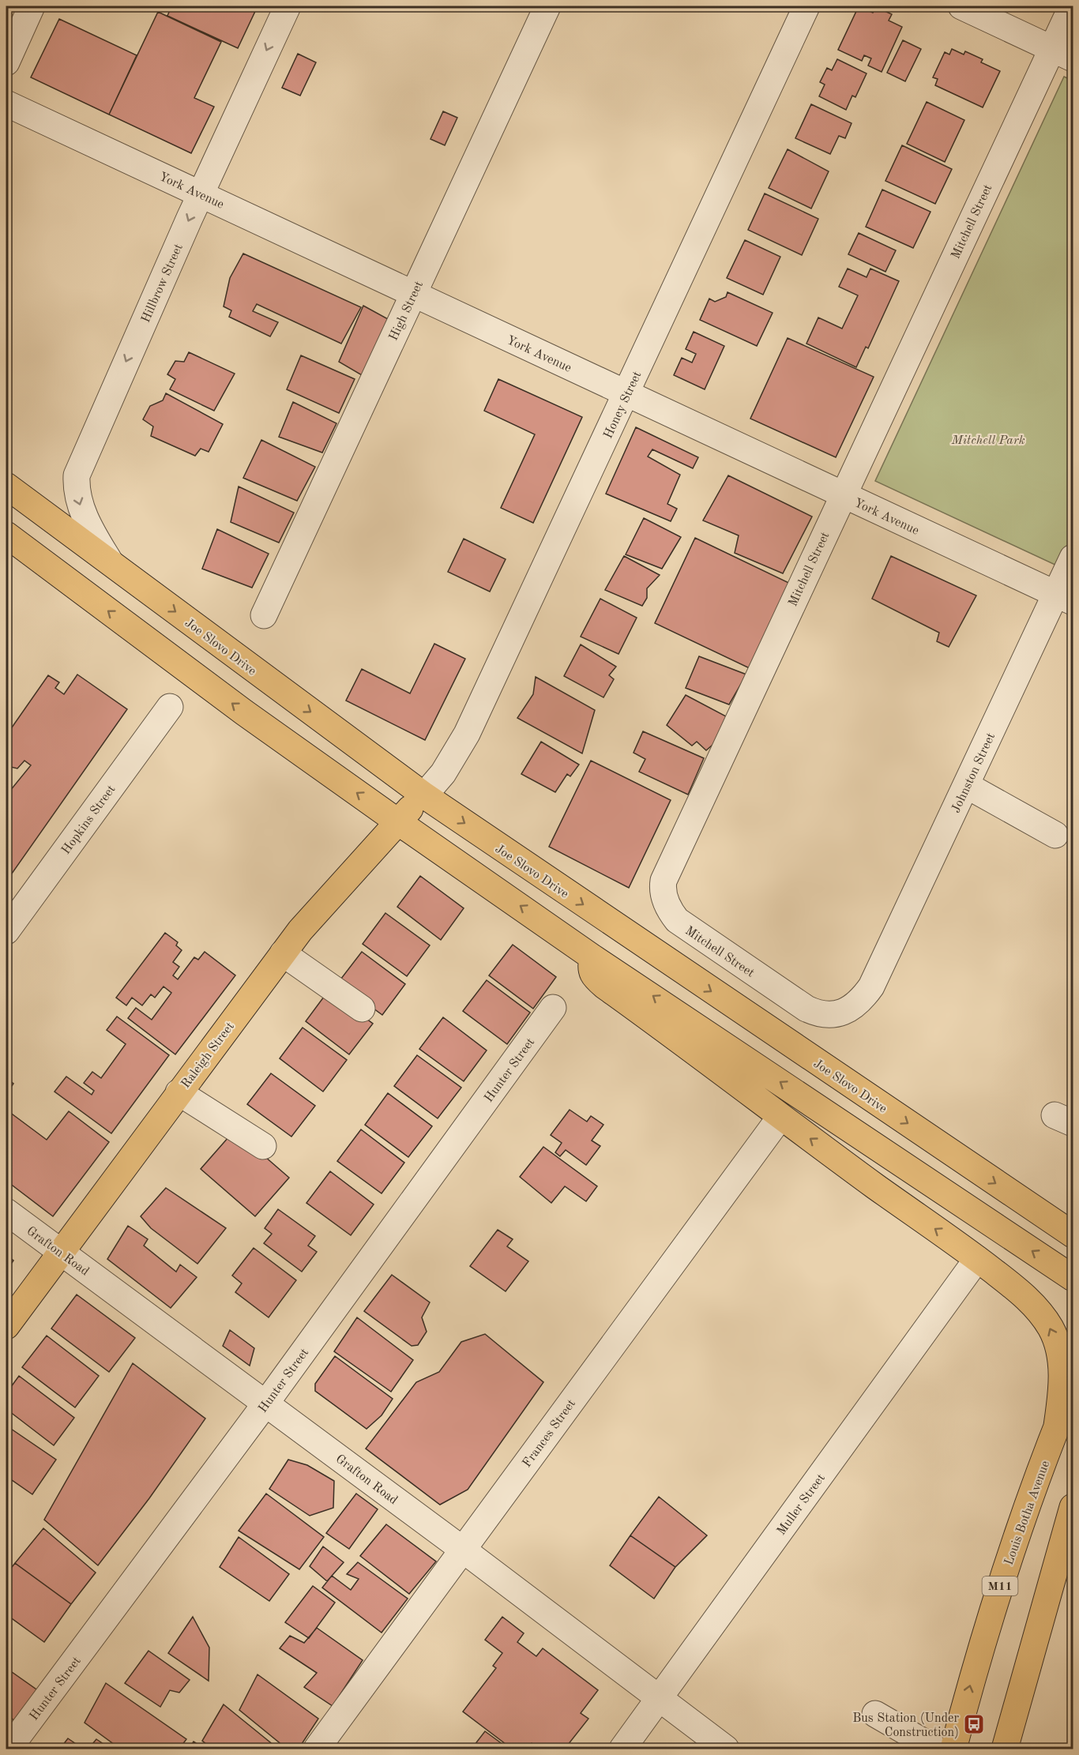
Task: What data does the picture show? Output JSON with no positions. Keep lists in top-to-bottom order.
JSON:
{
  "streets": {
    "main road": [
      "Joe Slovo Drive",
      "Raleigh Street",
      "Louis Botha Avenue",
      "M11"
    ],
    "street": [
      "York Avenue",
      "Mitchell Street",
      "Hillbrow Street",
      "High Street",
      "Honey Street",
      "Johnston Street",
      "Hopkins Street",
      "Hunter Street",
      "Grafton Road",
      "Frances Street",
      "Muller Street"
    ]
  },
  "crossings": [
    ["York Avenue", "Mitchell Street"],
    ["York Avenue", "Hillbrow Street"],
    ["York Avenue", "High Street"],
    ["York Avenue", "Honey Street"],
    ["York Avenue", "Johnston Street"],
    ["Mitchell Street", "Johnston Street"],
    ["Hillbrow Street", "Joe Slovo Drive"],
    ["Honey Street", "Joe Slovo Drive"],
    ["Honey Street", "Raleigh Street"],
    ["Joe Slovo Drive", "Raleigh Street"],
    ["Raleigh Street", "Grafton Road"],
    ["Hunter Street", "Grafton Road"],
    ["Grafton Road", "Frances Street"],
    ["Grafton Road", "Muller Street"]
  ],
  "one_way": ["Hillbrow Street"],
  "parks": ["Mitchell Park"],
  "places": {
    "bus stop": ["Bus Station (Under Construction)"]
  }
}
